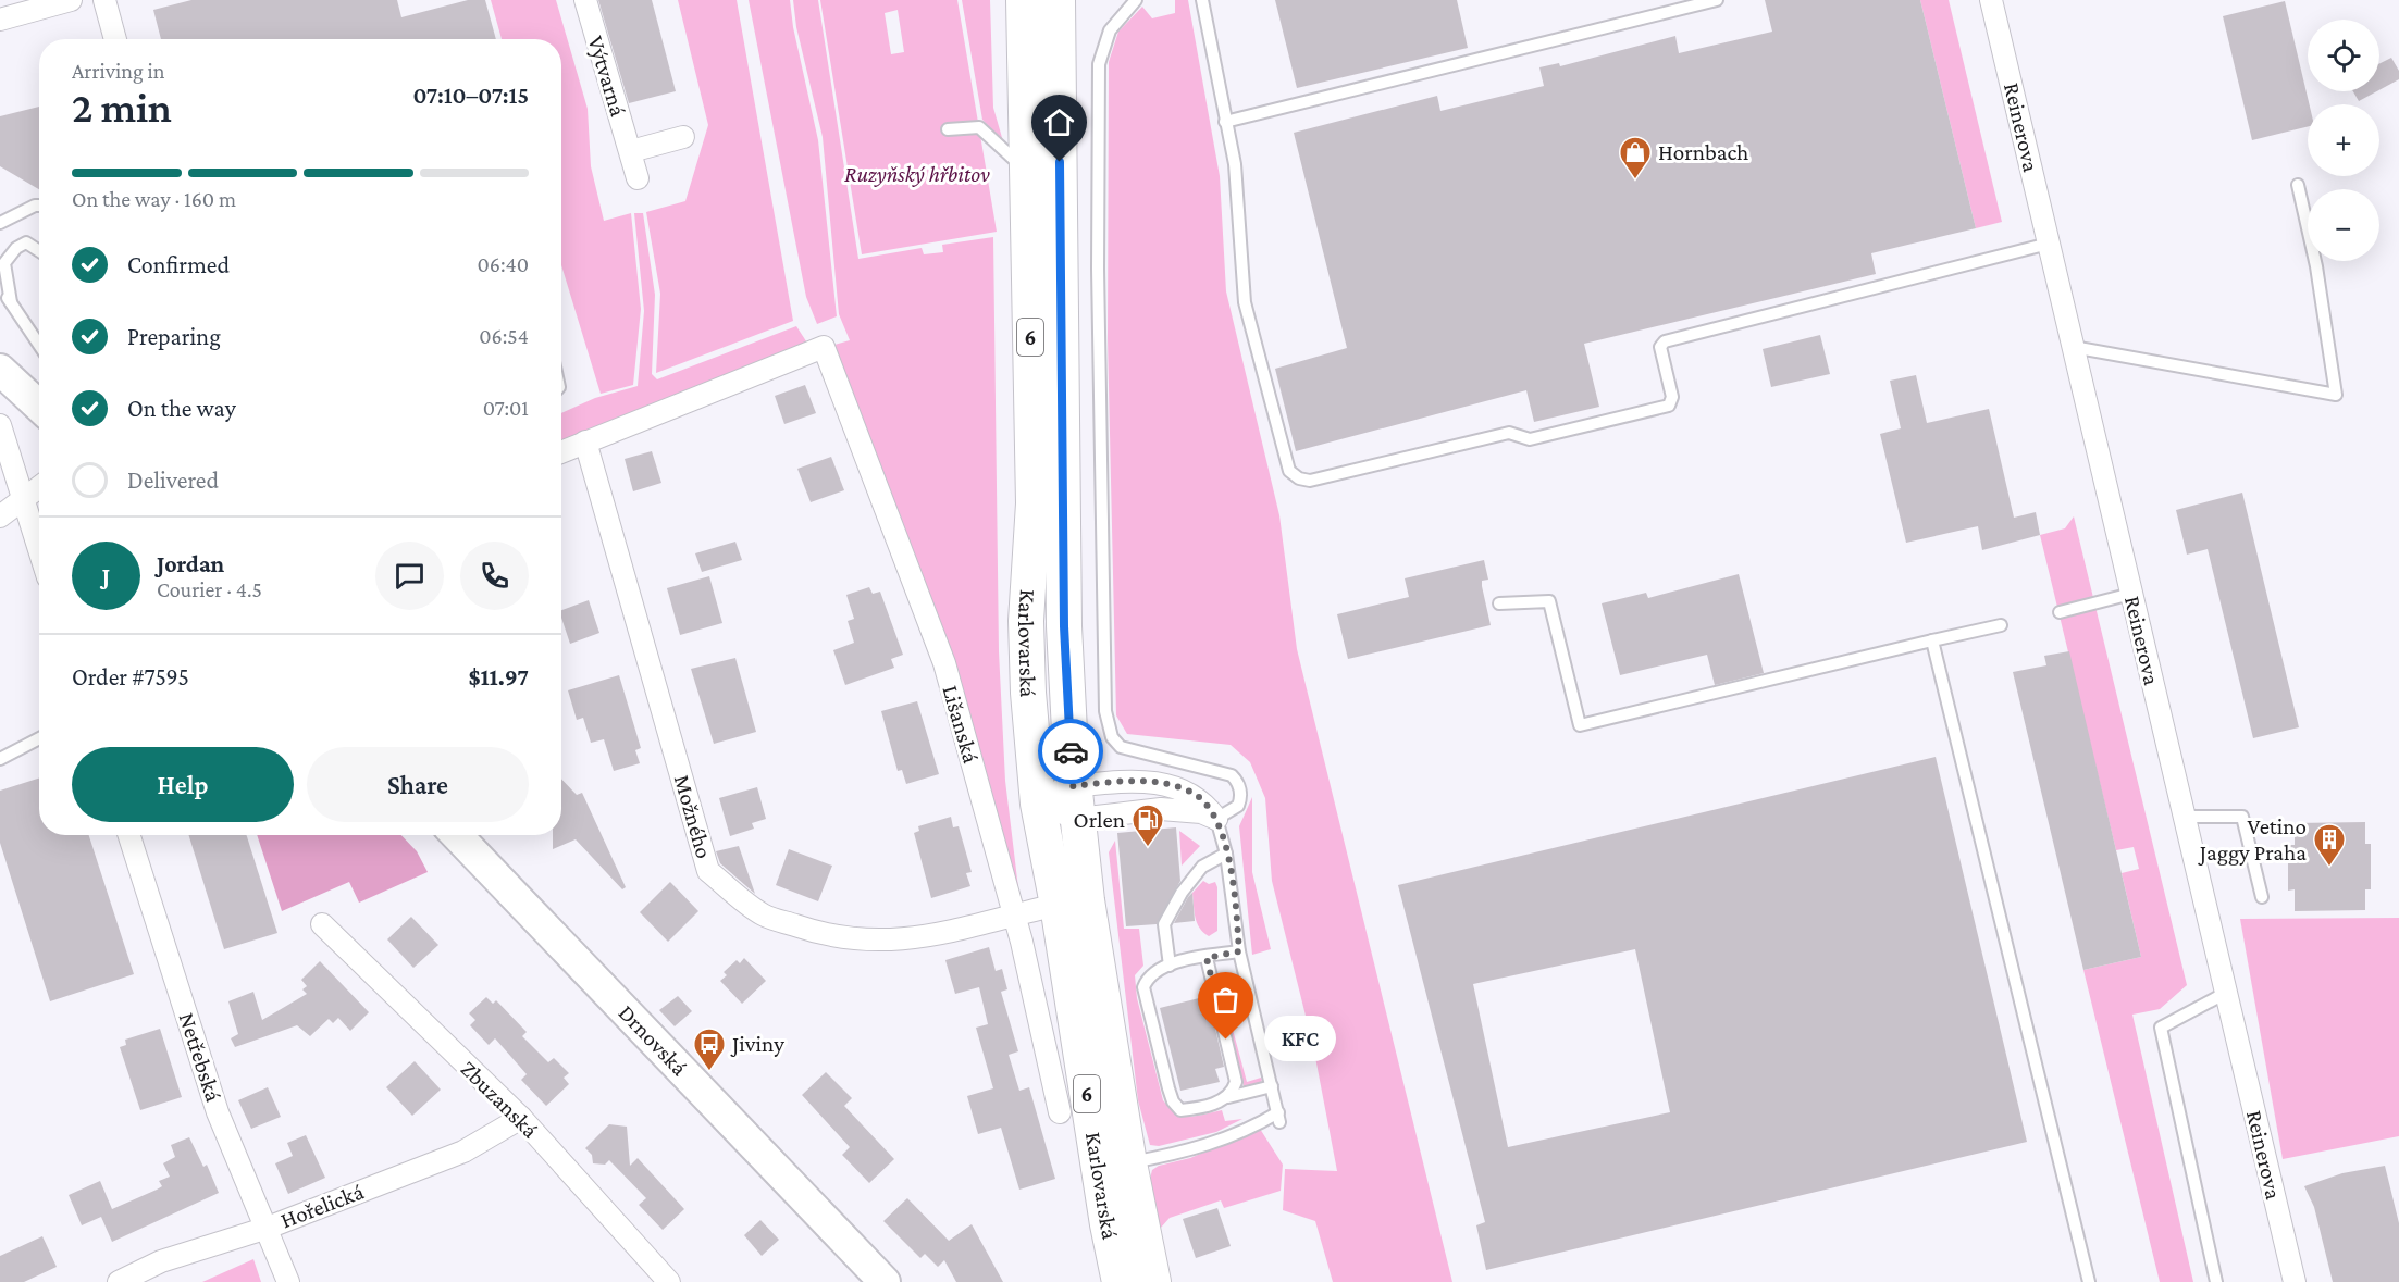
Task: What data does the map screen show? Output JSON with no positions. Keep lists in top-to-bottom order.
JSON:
{
  "streets": {
    "main road": ["6", "Karlovarská", "Drnovská"],
    "street": [
      "Výtvarná",
      "Reinerova",
      "Lišanská",
      "Možného",
      "Netřebská",
      "Zbuzanská",
      "Hořelická"
    ]
  },
  "crossings": [
    ["Karlovarská", "Možného"],
    ["Lišanská", "Možného"],
    ["Netřebská", "Hořelická"],
    ["Zbuzanská", "Hořelická"]
  ],
  "parks": ["Ruzyňský hřbitov"],
  "places": {
    "shop": ["Hornbach"],
    "fuel station": ["Orlen"],
    "building": ["Vetino Jaggy Praha"],
    "other": ["KFC"],
    "bus stop": ["Jiviny"]
  },
  "page": {
    "map_buttons": ["+", "−"],
    "heading": ["2 min", "Arriving in", "07:10–07:15"],
    "panel": [
      "Jordan",
      "Courier · 4.5",
      "Order #7595",
      "$11.97"
    ],
    "bar": "On the way · 160 m",
    "list": [
      ["Confirmed", "06:40"],
      ["Preparing", "06:54"],
      ["On the way", "07:01"],
      "Delivered"
    ],
    "round": "J",
    "buttons": ["Help", "Share"],
    "bubble": "KFC"
  }
}
